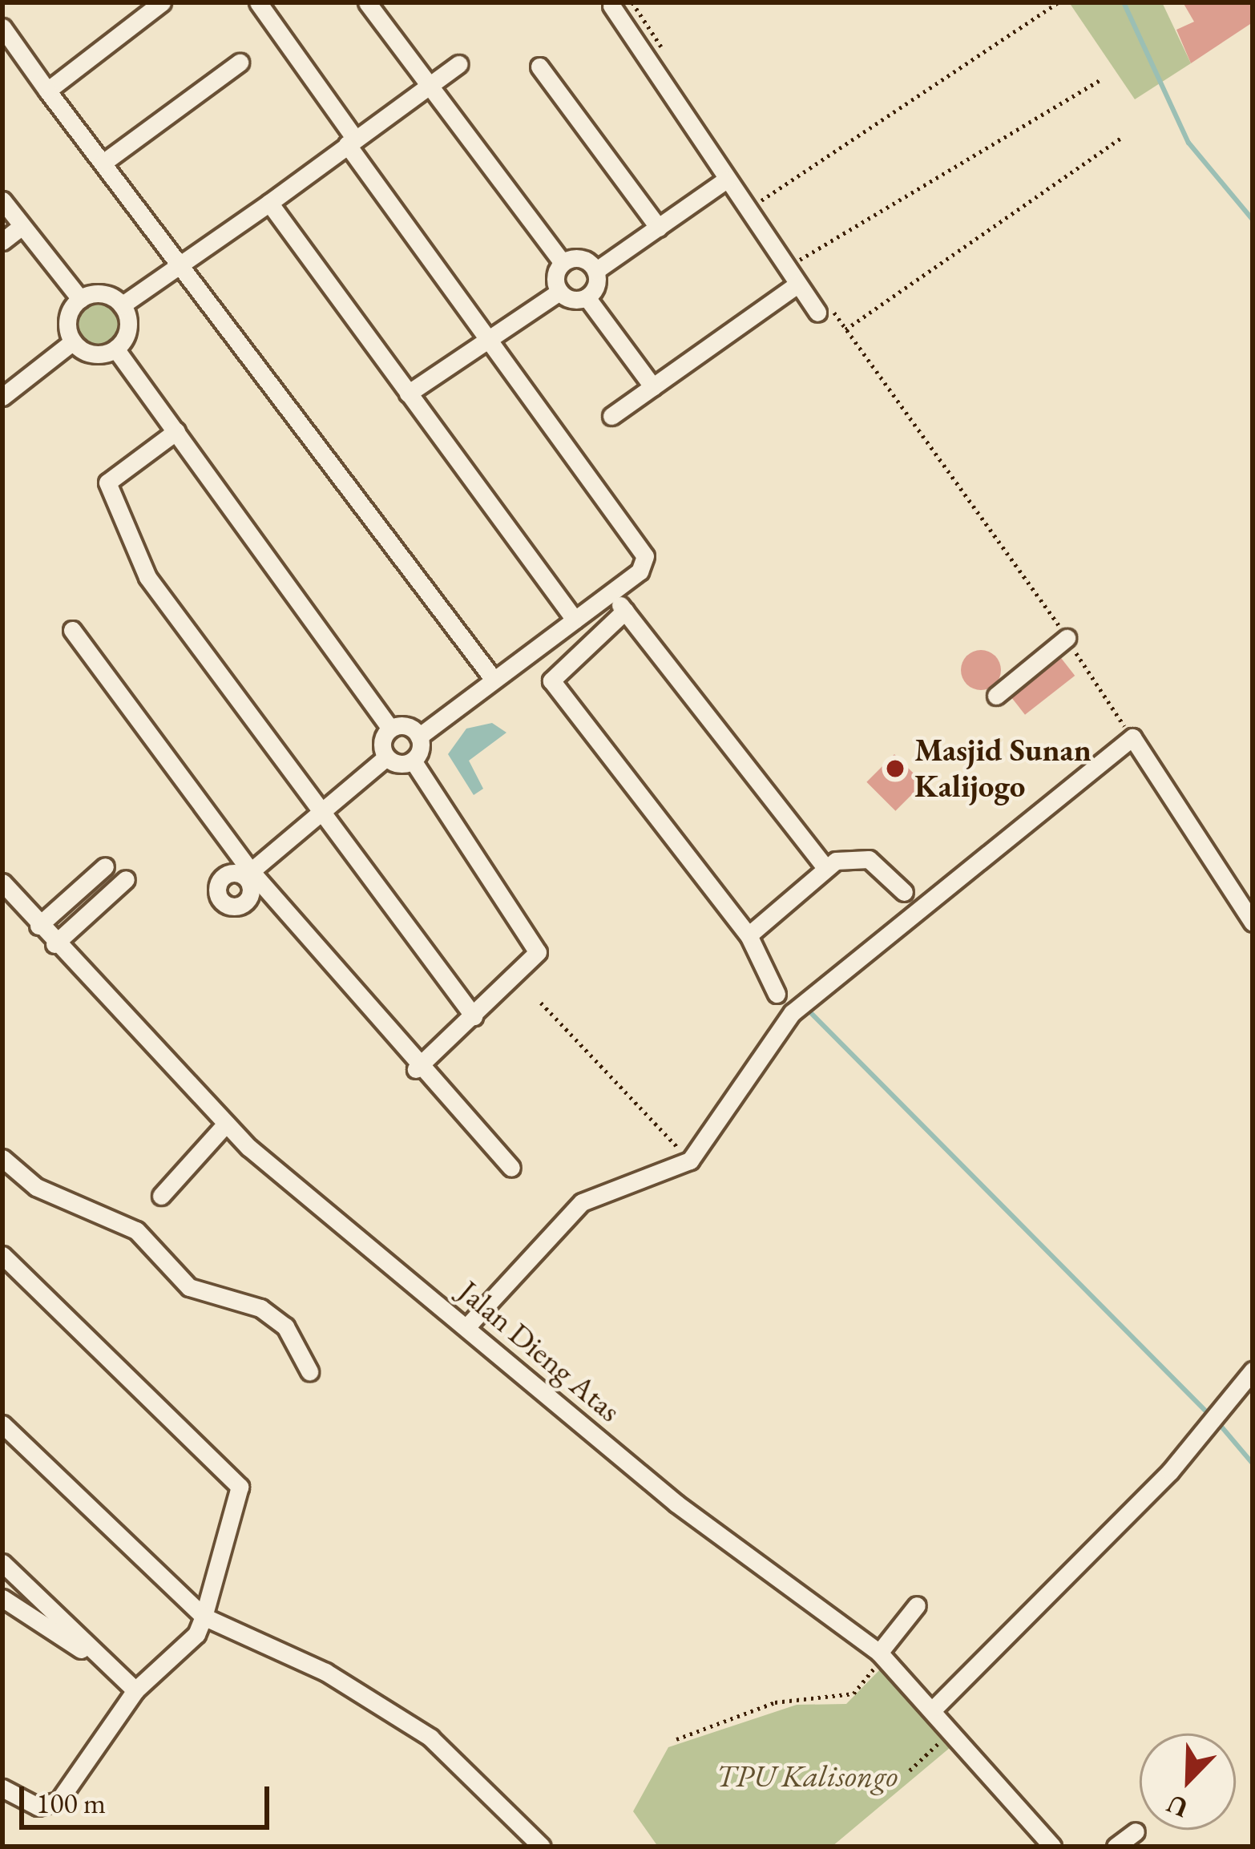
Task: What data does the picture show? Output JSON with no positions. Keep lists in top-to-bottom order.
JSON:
{
  "streets": {
    "street": ["Jalan Dieng Atas"]
  },
  "parks": ["TPU Kalisongo"],
  "places": ["Masjid Sunan Kalijogo"],
  "scale_bar": "100 m",
  "north": "bottom left"
}
